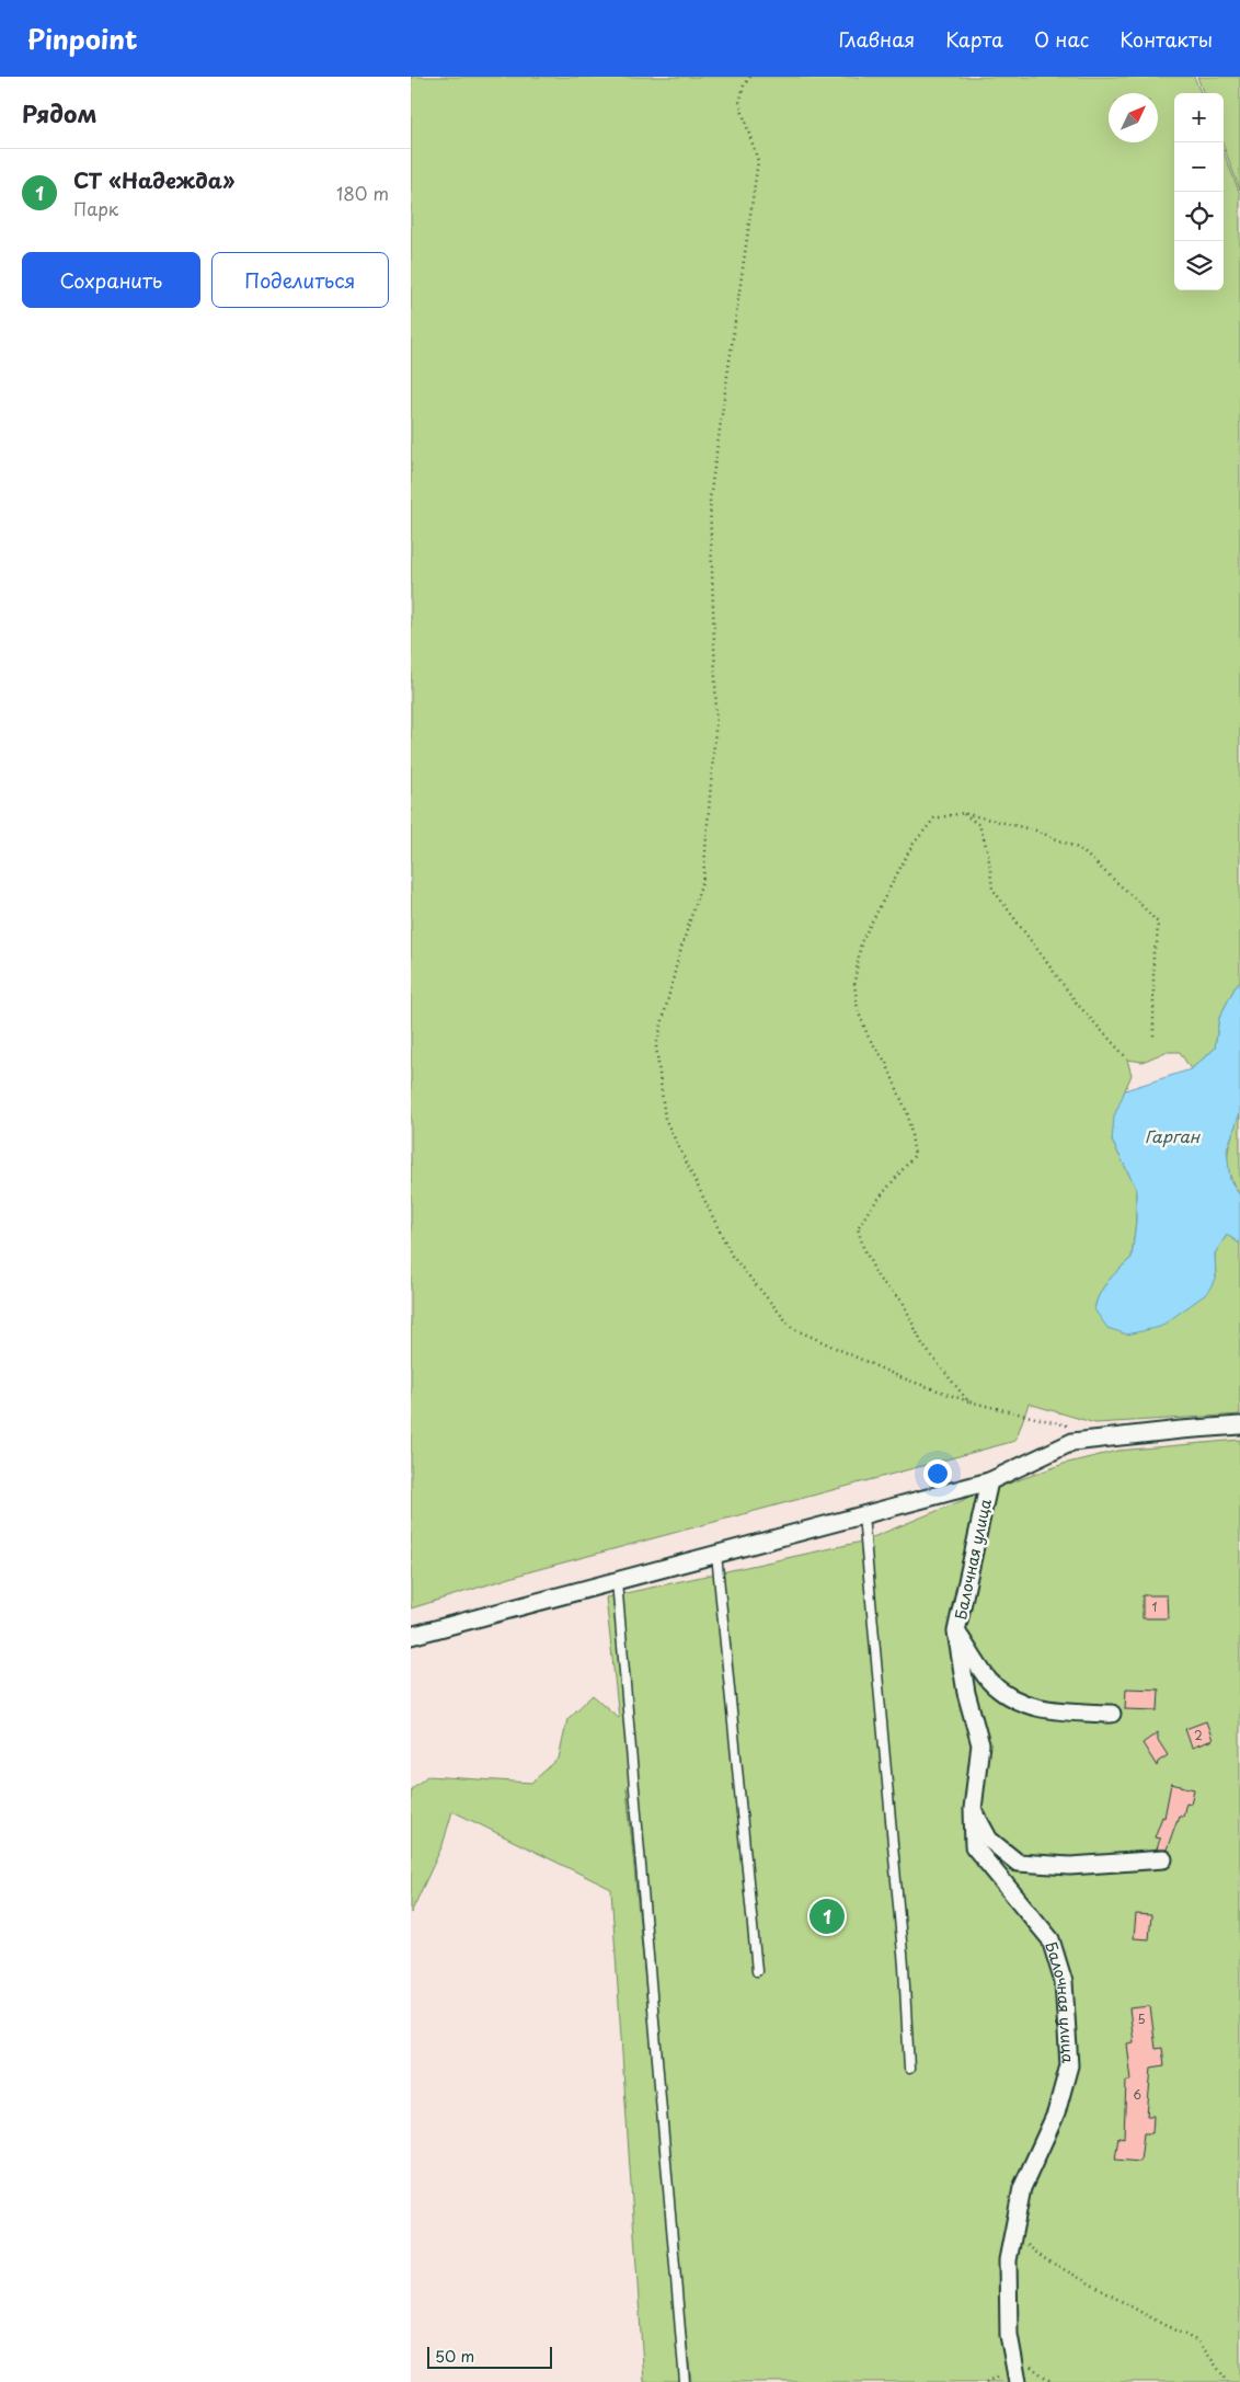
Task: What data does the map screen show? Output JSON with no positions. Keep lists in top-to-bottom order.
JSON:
{
  "streets": {
    "street": ["Балочная улица"]
  },
  "water": ["Гарган"],
  "house_numbers": [
    "1",
    "2",
    "5",
    "6"
  ],
  "scale_bar": "50 m",
  "north": "top right",
  "page": {
    "header": "Pinpoint",
    "nav": [
      "Главная",
      "Карта",
      "О нас",
      "Контакты"
    ],
    "heading": "Рядом",
    "map_buttons": ["+", "−"],
    "list": [
      {
        "mark": "1",
        "name": "СТ «Надежда»",
        "note": "Парк",
        "value": "180 m"
      }
    ],
    "buttons": ["Сохранить", "Поделиться"],
    "pins": "1",
    "scale": "50 m"
  }
}
